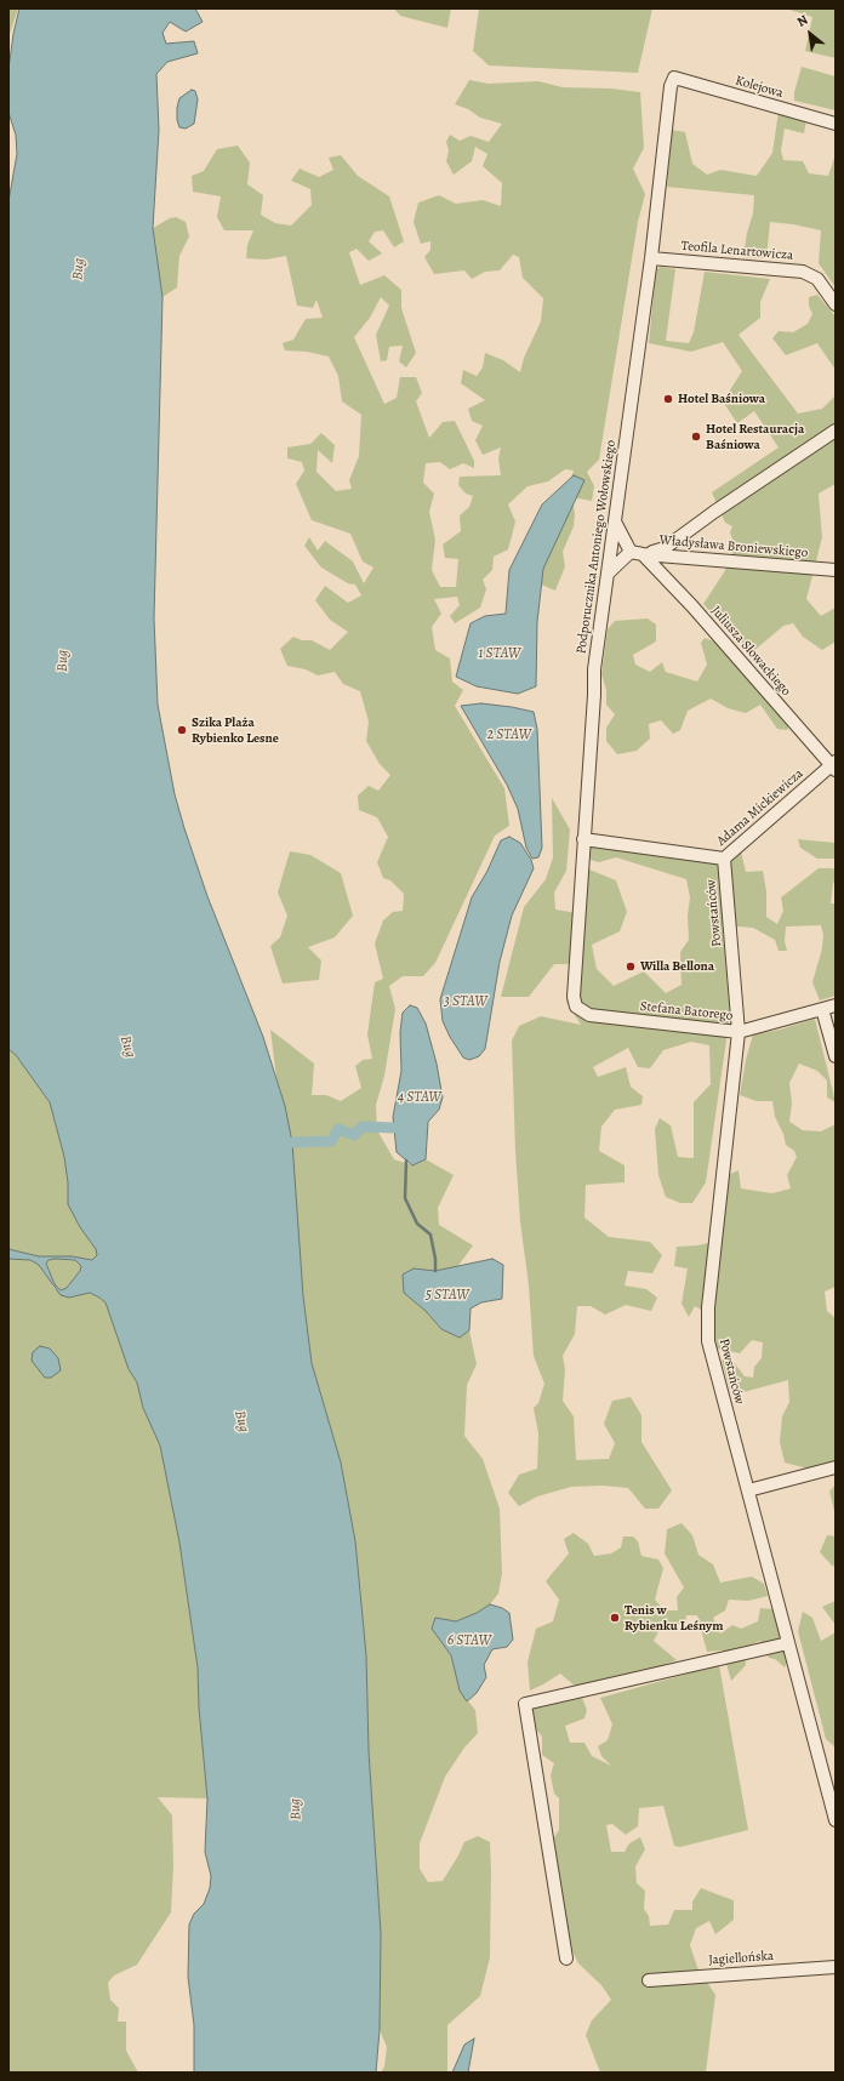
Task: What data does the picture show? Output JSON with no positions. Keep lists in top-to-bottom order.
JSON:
{
  "streets": {
    "street": [
      "Kolejowa",
      "Teofila Lenartowicza",
      "Podporucznika Antoniego Wołowskiego",
      "Władysława Broniewskiego",
      "Juliusza Słowackiego",
      "Adama Mickiewicza",
      "Powstańców",
      "Stefana Batorego",
      "Jagiellońska"
    ]
  },
  "crossings": [
    ["Kolejowa", "Podporucznika Antoniego Wołowskiego"],
    ["Teofila Lenartowicza", "Podporucznika Antoniego Wołowskiego"],
    ["Podporucznika Antoniego Wołowskiego", "Adama Mickiewicza"],
    ["Podporucznika Antoniego Wołowskiego", "Stefana Batorego"],
    ["Władysława Broniewskiego", "Juliusza Słowackiego"],
    ["Juliusza Słowackiego", "Adama Mickiewicza"],
    ["Adama Mickiewicza", "Powstańców"],
    ["Powstańców", "Stefana Batorego"]
  ],
  "water": [
    "Bug",
    "1 STAW",
    "2 STAW",
    "3 STAW",
    "4 STAW",
    "5 STAW",
    "6 STAW"
  ],
  "places": [
    "Hotel Baśniowa",
    "Hotel Restauracja Baśniowa",
    "Szika Plaża Rybienko Lesne",
    "Willa Bellona",
    "Tenis w Rybienku Leśnym"
  ],
  "north": "top left"
}
